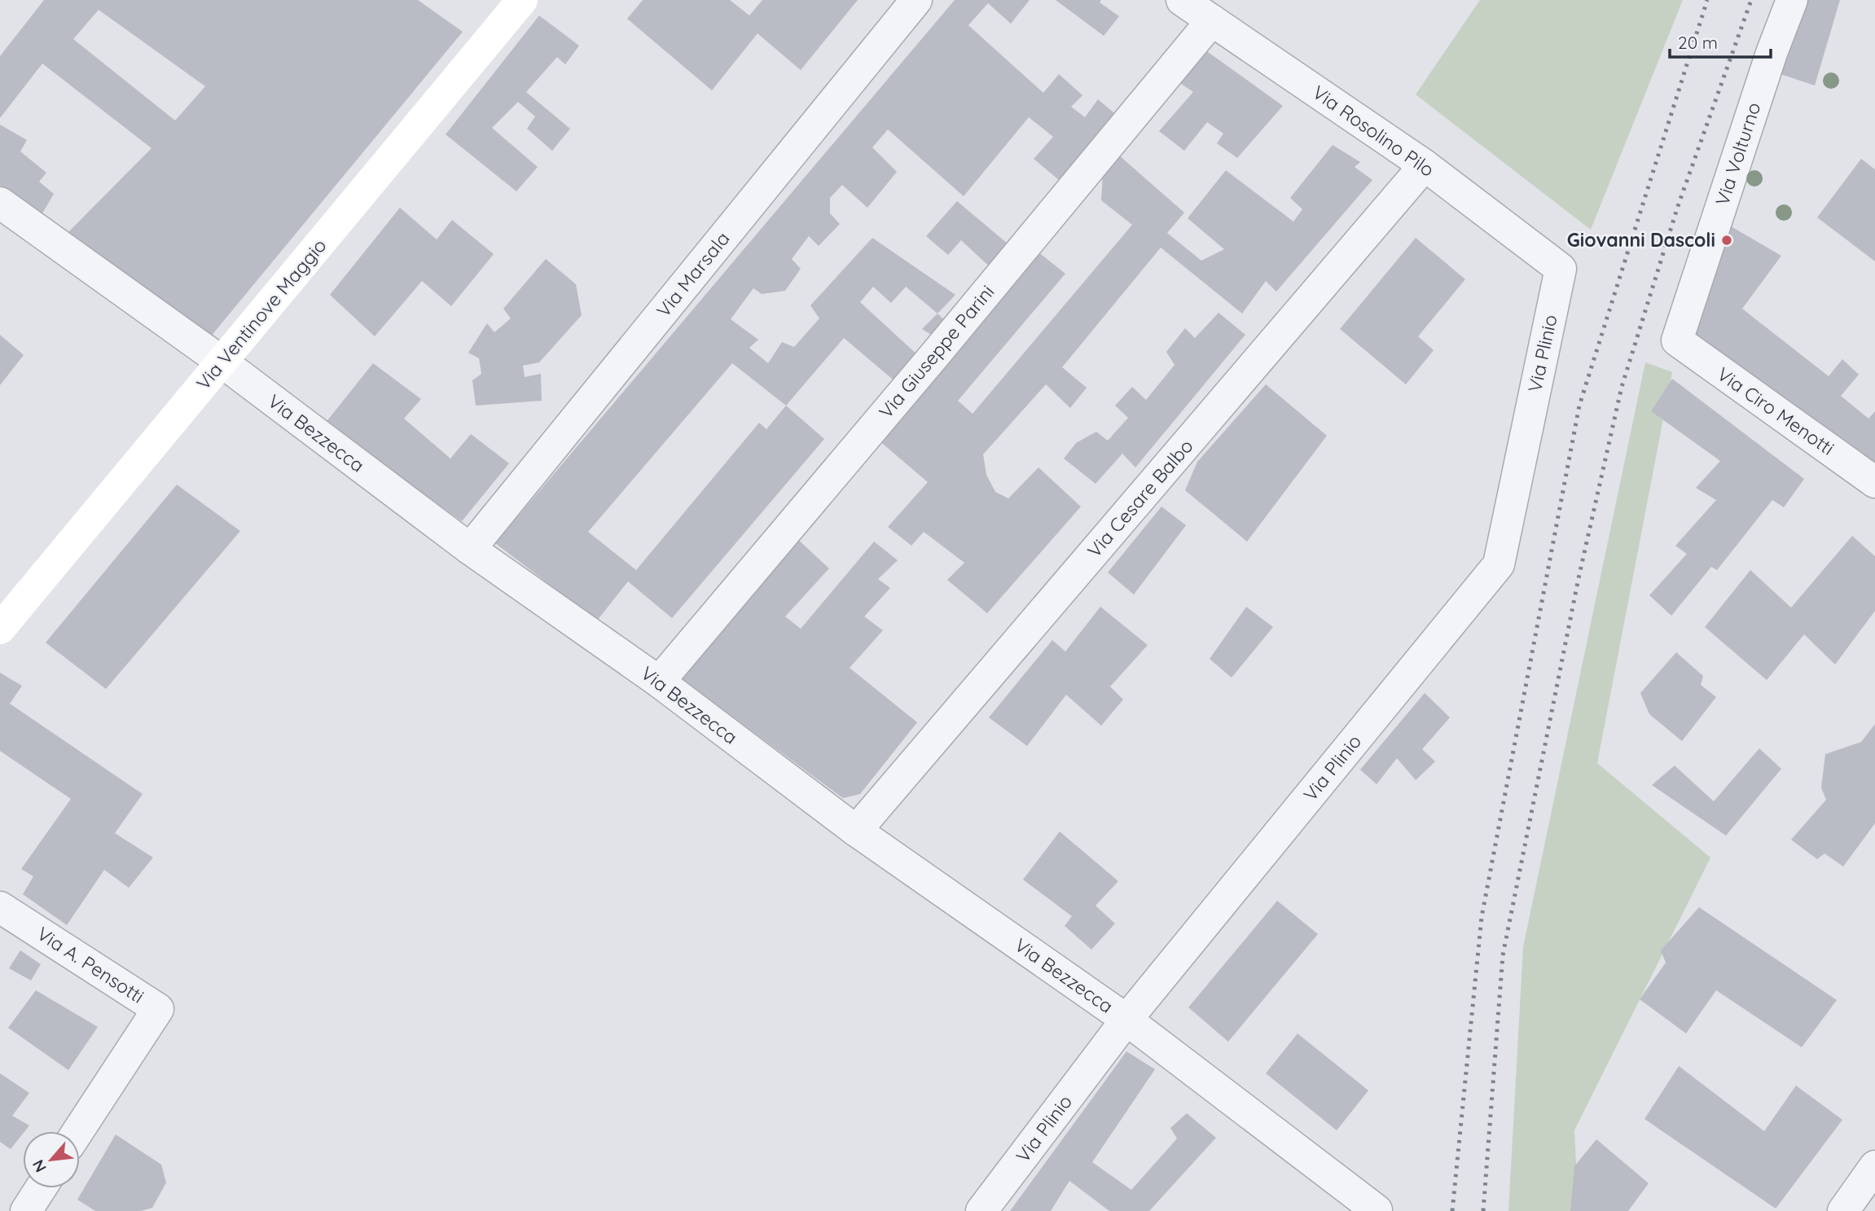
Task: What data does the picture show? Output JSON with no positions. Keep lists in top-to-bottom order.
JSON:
{
  "streets": {
    "street": [
      "Via Rosolino Pilo",
      "Via Volturno",
      "Via Marsala",
      "Via Ventinove Maggio",
      "Via Giuseppe Parini",
      "Via Plinio",
      "Via Ciro Menotti",
      "Via Bezzecca",
      "Via Cesare Balbo",
      "Via A. Pensotti"
    ]
  },
  "crossings": [
    ["Via Rosolino Pilo", "Via Giuseppe Parini"],
    ["Via Rosolino Pilo", "Via Plinio"],
    ["Via Rosolino Pilo", "Via Cesare Balbo"],
    ["Via Volturno", "Via Ciro Menotti"],
    ["Via Marsala", "Via Bezzecca"],
    ["Via Ventinove Maggio", "Via Bezzecca"],
    ["Via Giuseppe Parini", "Via Bezzecca"],
    ["Via Plinio", "Via Bezzecca"],
    ["Via Bezzecca", "Via Cesare Balbo"]
  ],
  "places": ["Giovanni Dascoli"],
  "scale_bar": "20 m",
  "north": "bottom left"
}
